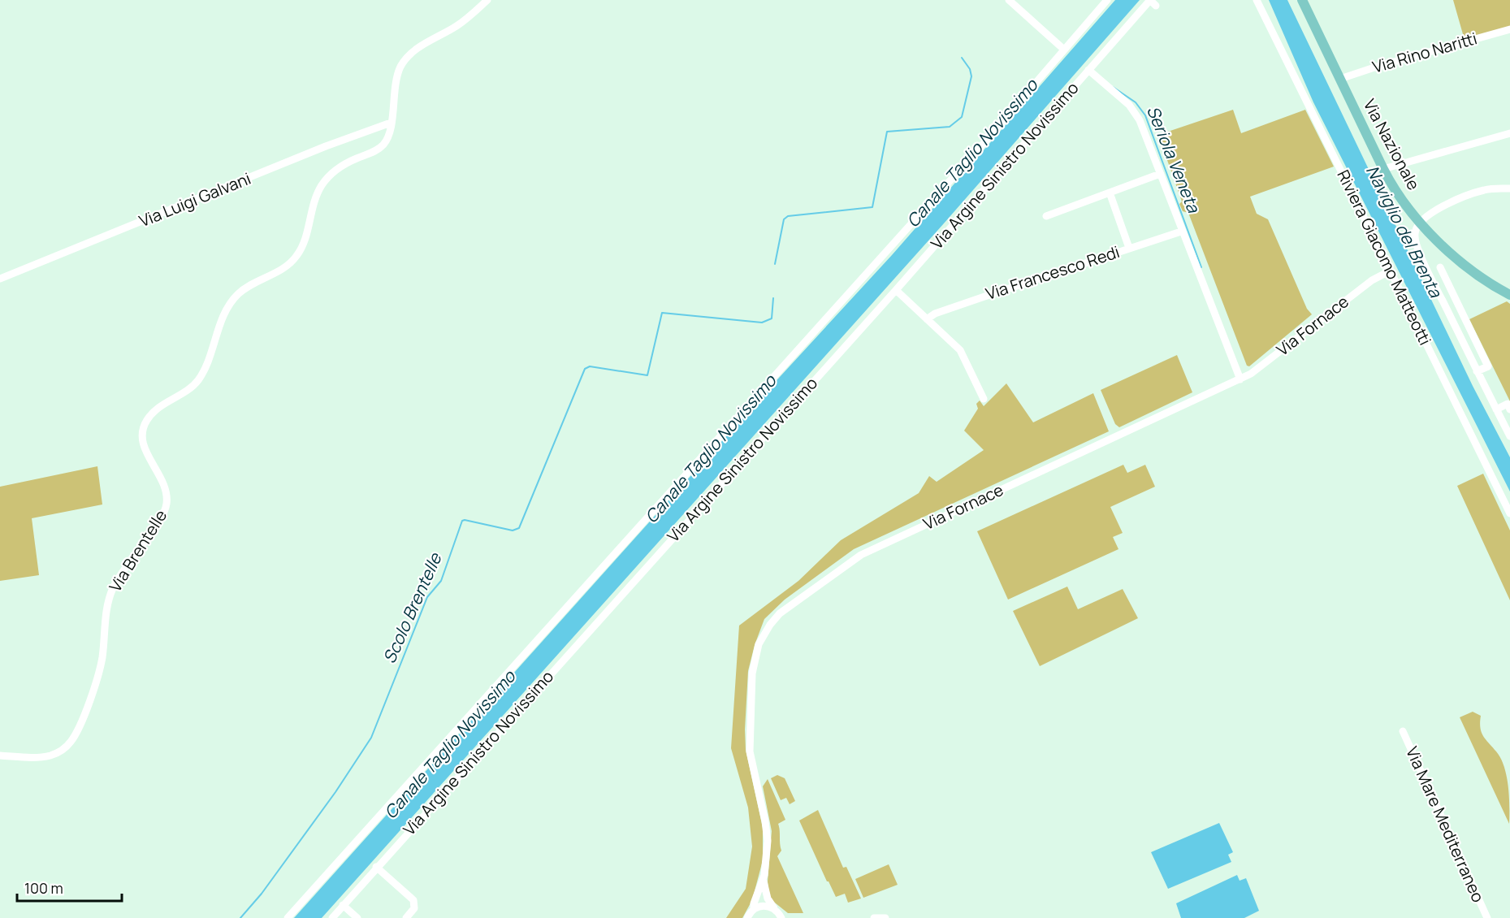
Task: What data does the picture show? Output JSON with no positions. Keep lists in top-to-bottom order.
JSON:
{
  "streets": {
    "main road": ["Via Nazionale"],
    "street": [
      "Via Rino Naritti",
      "Via Argine Sinistro Novissimo",
      "Via Luigi Galvani",
      "Riviera Giacomo Matteotti",
      "Via Francesco Redi",
      "Via Fornace",
      "Via Brentelle",
      "Via Mare Mediterraneo"
    ]
  },
  "crossings": [
    ["Via Rino Naritti", "Via Nazionale"],
    ["Via Luigi Galvani", "Via Brentelle"],
    ["Riviera Giacomo Matteotti", "Via Fornace"]
  ],
  "water": [
    "Canale Taglio Novissimo",
    "Seriola Veneta",
    "Naviglio del Brenta",
    "Scolo Brentelle"
  ],
  "scale_bar": "100 m"
}
